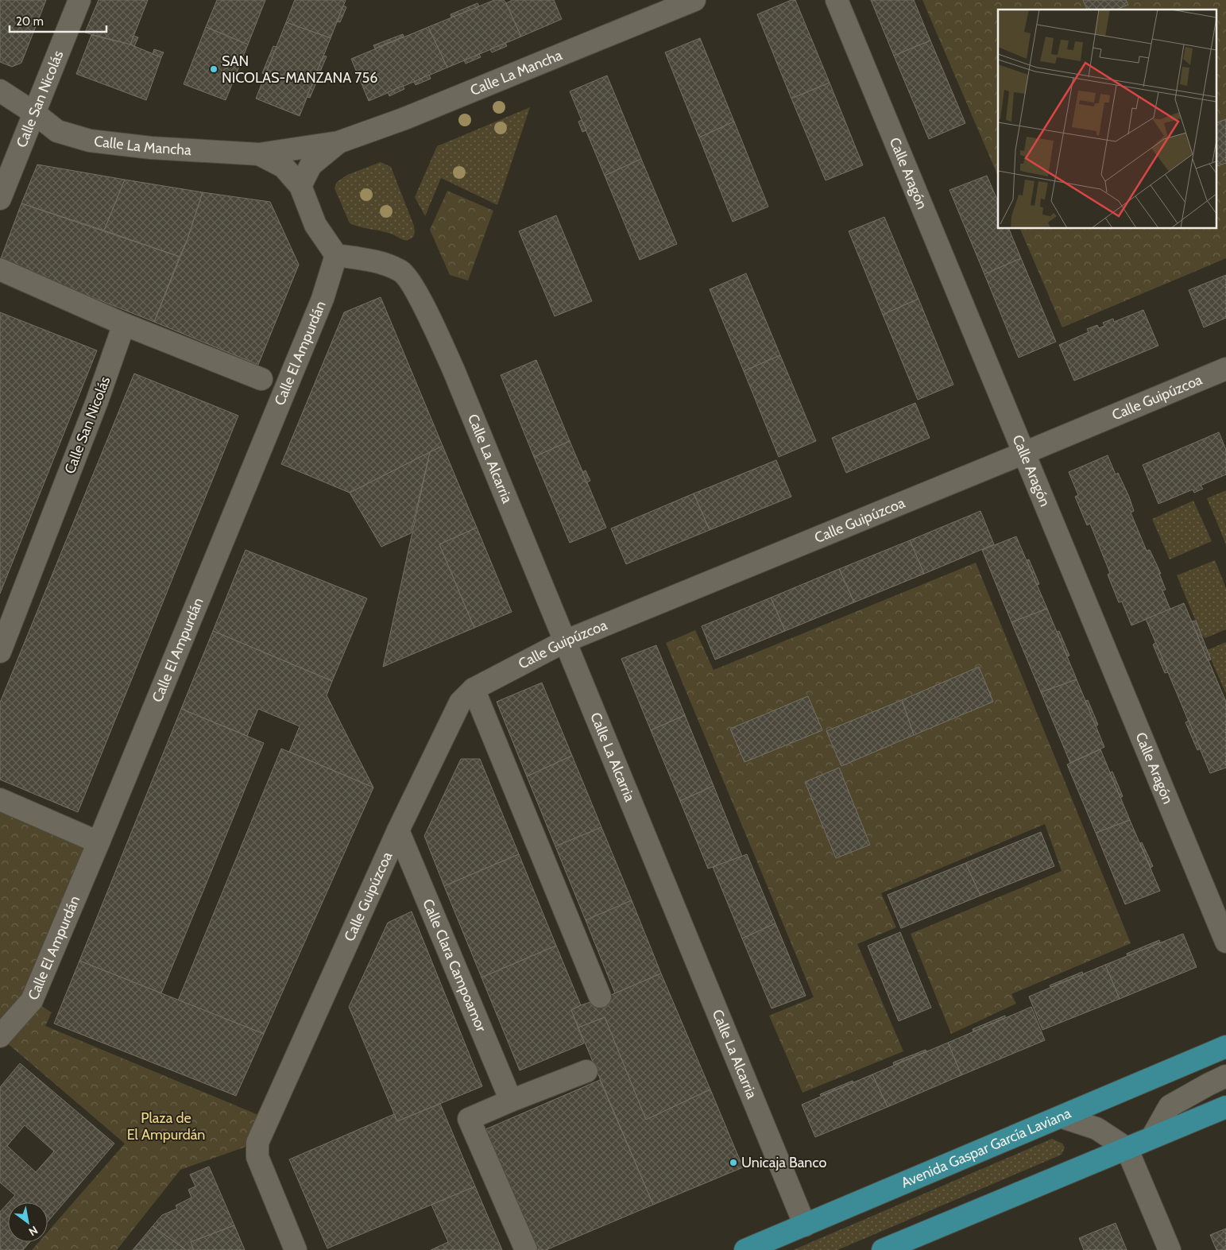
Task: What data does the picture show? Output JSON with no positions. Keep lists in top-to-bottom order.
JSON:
{
  "streets": {
    "main road": ["Avenida Gaspar García Laviana"],
    "street": [
      "Calle La Mancha",
      "Calle San Nicolás",
      "Calle Aragón",
      "Calle El Ampurdán",
      "Calle Guipúzcoa",
      "Calle La Alcarria",
      "Calle Clara Campoamor"
    ]
  },
  "crossings": [
    ["Calle La Mancha", "Calle San Nicolás"],
    ["Calle Aragón", "Calle Guipúzcoa"],
    ["Calle El Ampurdán", "Calle La Alcarria"],
    ["Calle Guipúzcoa", "Calle La Alcarria"],
    ["Calle Guipúzcoa", "Calle Clara Campoamor"],
    ["Calle La Alcarria", "Avenida Gaspar García Laviana"]
  ],
  "parks": ["Plaza de El Ampurdán"],
  "places": ["SAN NICOLAS-MANZANA 756", "Unicaja Banco"],
  "scale_bar": "20 m",
  "north": "bottom right"
}
